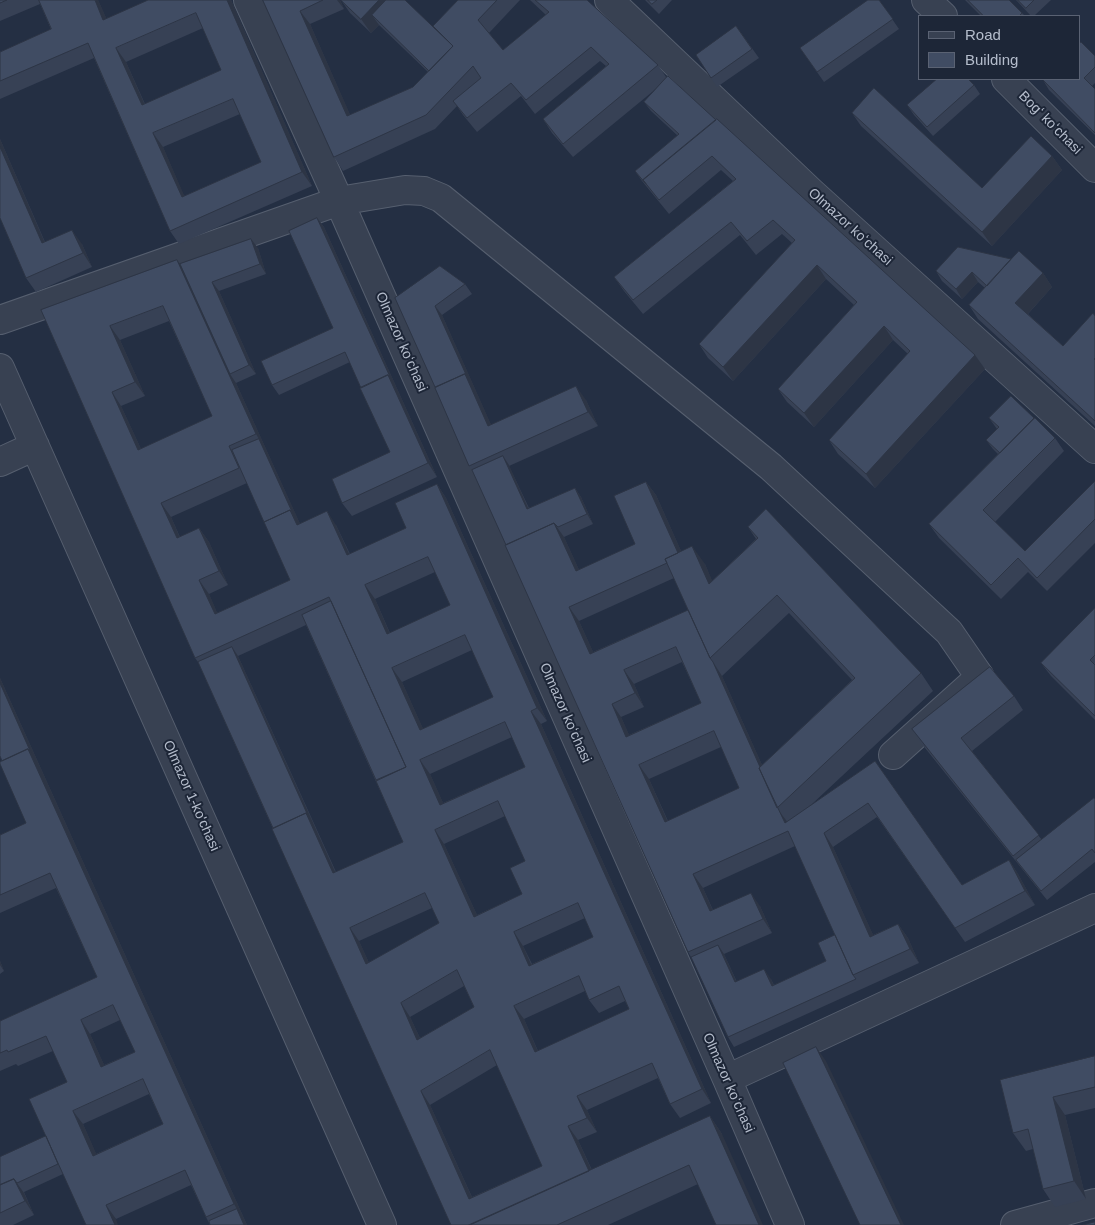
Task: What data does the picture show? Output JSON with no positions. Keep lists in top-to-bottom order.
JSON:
{
  "streets": {
    "street": ["Bogʻ koʻchasi", "Olmazor koʻchasi", "Olmazor 1-ko'chasi"]
  },
  "legend": ["Road", "Building"]
}
